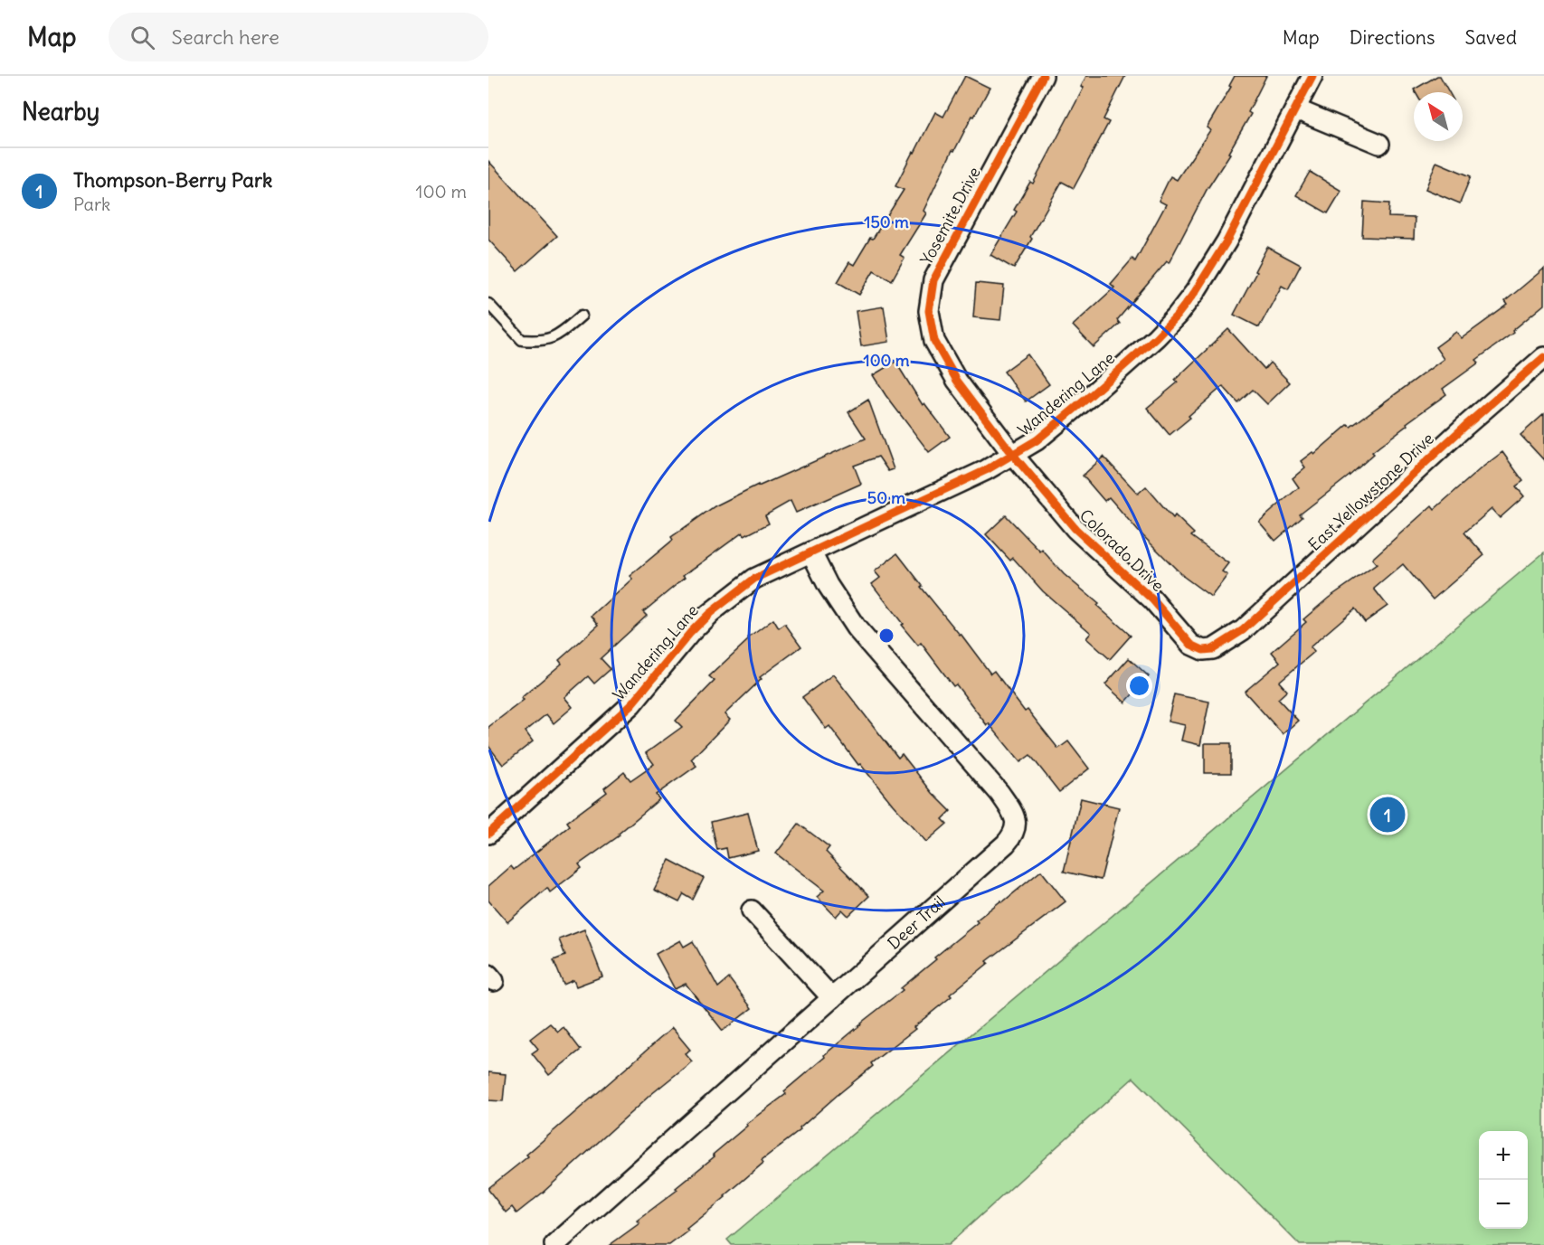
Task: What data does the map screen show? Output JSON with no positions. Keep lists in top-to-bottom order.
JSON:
{
  "streets": {
    "street": [
      "Yosemite Drive",
      "Wandering Lane",
      "East Yellowstone Drive",
      "Colorado Drive",
      "Deer Trail"
    ]
  },
  "crossings": [
    ["Yosemite Drive", "Wandering Lane"],
    ["Yosemite Drive", "Colorado Drive"],
    ["Wandering Lane", "Colorado Drive"],
    ["Wandering Lane", "Deer Trail"],
    ["East Yellowstone Drive", "Colorado Drive"]
  ],
  "north": "top left",
  "page": {
    "header": "Map",
    "search": "Search here",
    "nav": ["Map", "Directions", "Saved"],
    "heading": "Nearby",
    "list": [
      {
        "mark": "1",
        "name": "Thompson-Berry Park",
        "note": "Park",
        "value": "100 m"
      }
    ],
    "pins": "1",
    "map_buttons": ["+", "−"]
  },
  "rings": ["150 m", "100 m", "50 m"]
}
